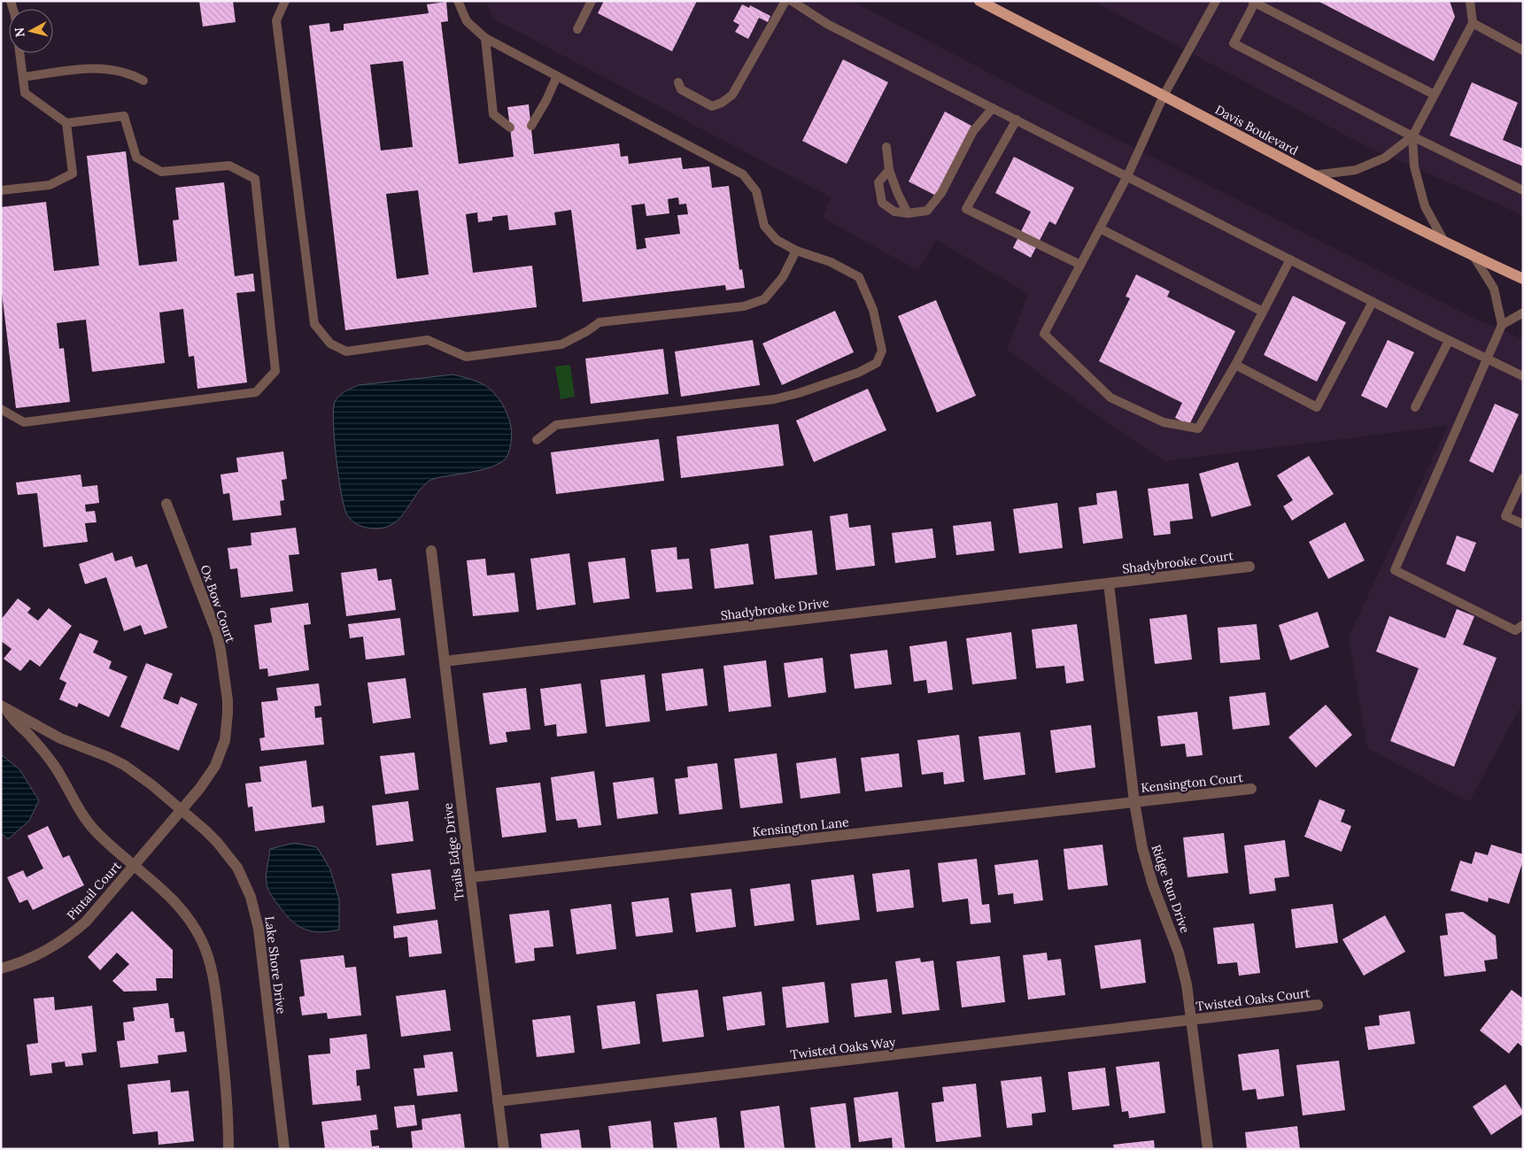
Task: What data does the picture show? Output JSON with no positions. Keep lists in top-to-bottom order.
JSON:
{
  "streets": {
    "main road": ["Davis Boulevard"],
    "street": [
      "Shadybrooke Court",
      "Ox Bow Court",
      "Shadybrooke Drive",
      "Kensington Court",
      "Kensington Lane",
      "Trails Edge Drive",
      "Ridge Run Drive",
      "Pintail Court",
      "Lake Shore Drive",
      "Twisted Oaks Court",
      "Twisted Oaks Way"
    ]
  },
  "crossings": [
    ["Shadybrooke Court", "Shadybrooke Drive"],
    ["Shadybrooke Court", "Ridge Run Drive"],
    ["Ox Bow Court", "Lake Shore Drive"],
    ["Shadybrooke Drive", "Trails Edge Drive"],
    ["Shadybrooke Drive", "Ridge Run Drive"],
    ["Kensington Court", "Kensington Lane"],
    ["Kensington Court", "Ridge Run Drive"],
    ["Kensington Lane", "Trails Edge Drive"],
    ["Kensington Lane", "Ridge Run Drive"],
    ["Trails Edge Drive", "Twisted Oaks Way"],
    ["Ridge Run Drive", "Twisted Oaks Court"],
    ["Ridge Run Drive", "Twisted Oaks Way"],
    ["Pintail Court", "Lake Shore Drive"],
    ["Twisted Oaks Court", "Twisted Oaks Way"]
  ],
  "north": "left"
}
